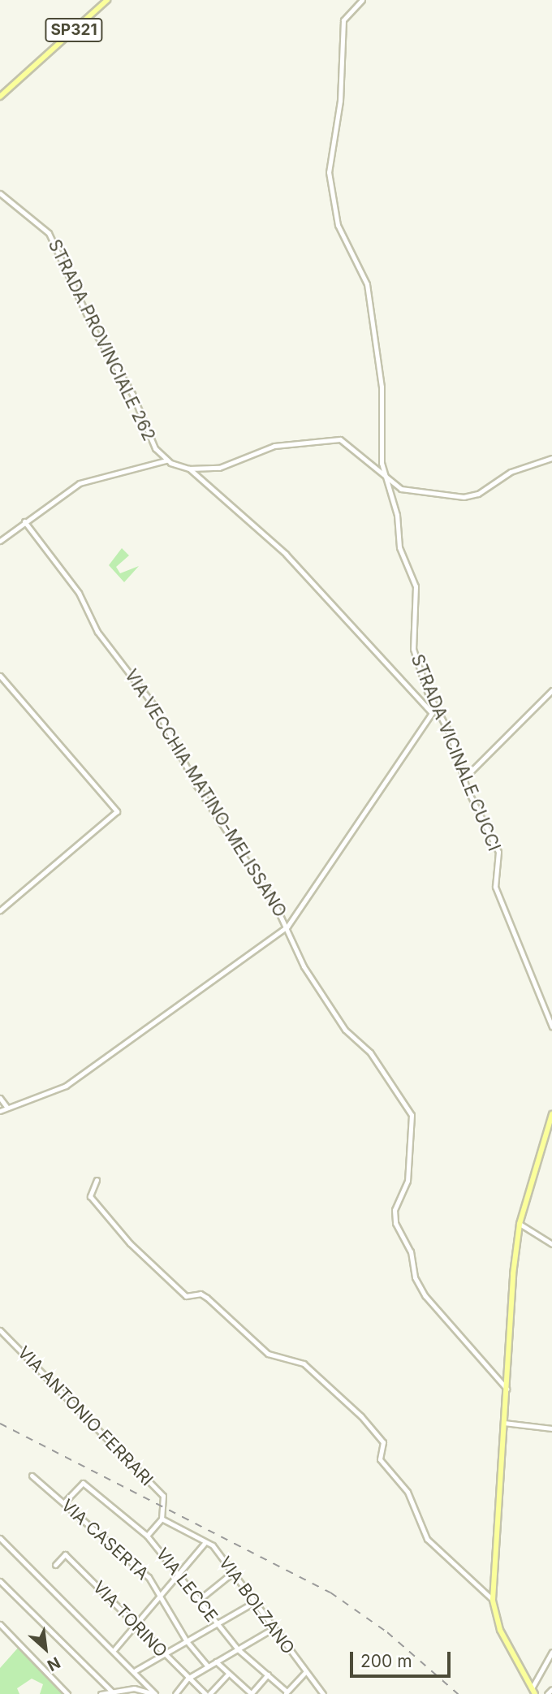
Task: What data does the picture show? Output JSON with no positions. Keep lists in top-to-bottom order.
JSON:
{
  "streets": {
    "main road": ["SP321"],
    "street": [
      "STRADA PROVINCIALE 262",
      "STRADA VICINALE CUCCI",
      "VIA VECCHIA MATINO-MELISSANO",
      "VIA ANTONIO FERRARI",
      "VIA CASERTA",
      "VIA LECCE",
      "VIA BOLZANO",
      "VIA TORINO"
    ]
  },
  "crossings": [
    ["STRADA PROVINCIALE 262", "STRADA VICINALE CUCCI"],
    ["VIA ANTONIO FERRARI", "VIA BOLZANO"],
    ["VIA CASERTA", "VIA LECCE"]
  ],
  "scale_bar": "200 m",
  "north": "bottom right"
}
